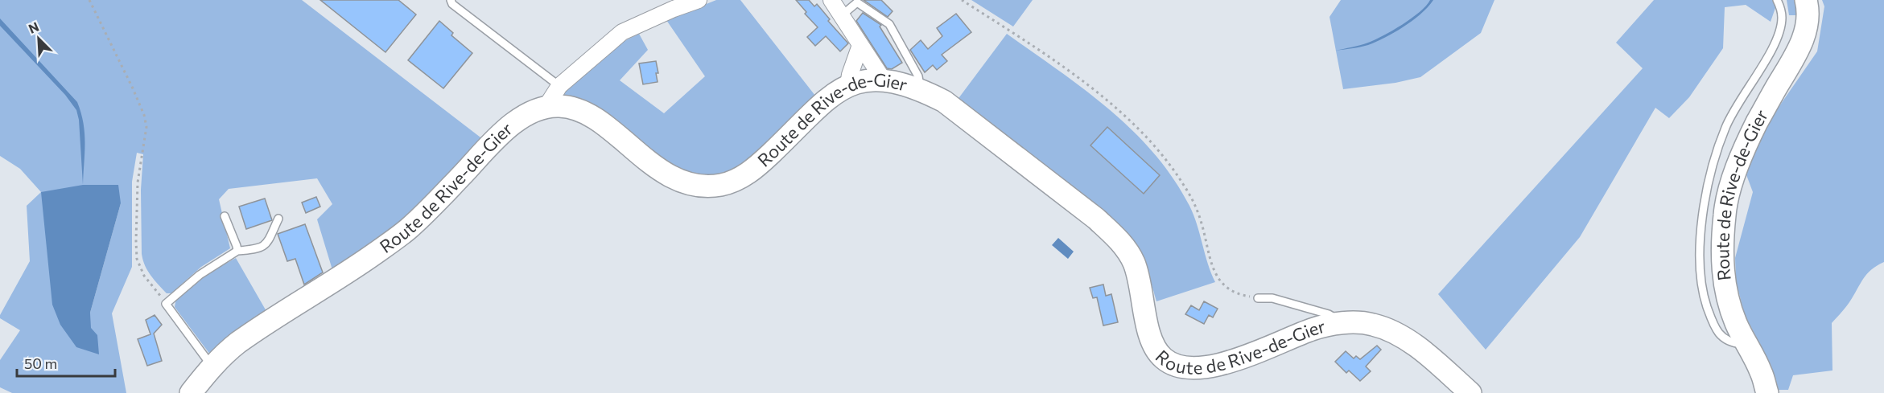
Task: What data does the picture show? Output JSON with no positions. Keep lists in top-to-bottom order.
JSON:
{
  "streets": {
    "main road": ["Route de Rive-de-Gier"]
  },
  "scale_bar": "50 m",
  "north": "top left"
}
